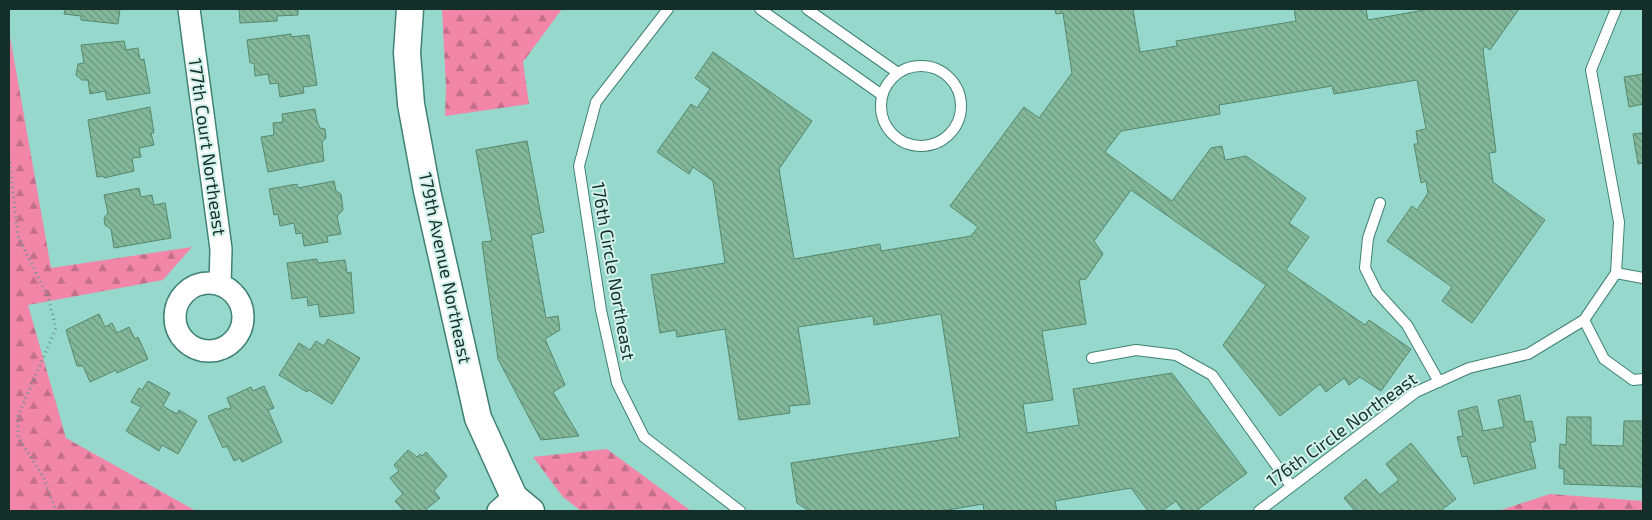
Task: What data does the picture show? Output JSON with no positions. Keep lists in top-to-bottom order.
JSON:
{
  "streets": {
    "street": ["177th Court Northeast", "179th Avenue Northeast"],
    "lane": ["176th Circle Northeast"]
  }
}
